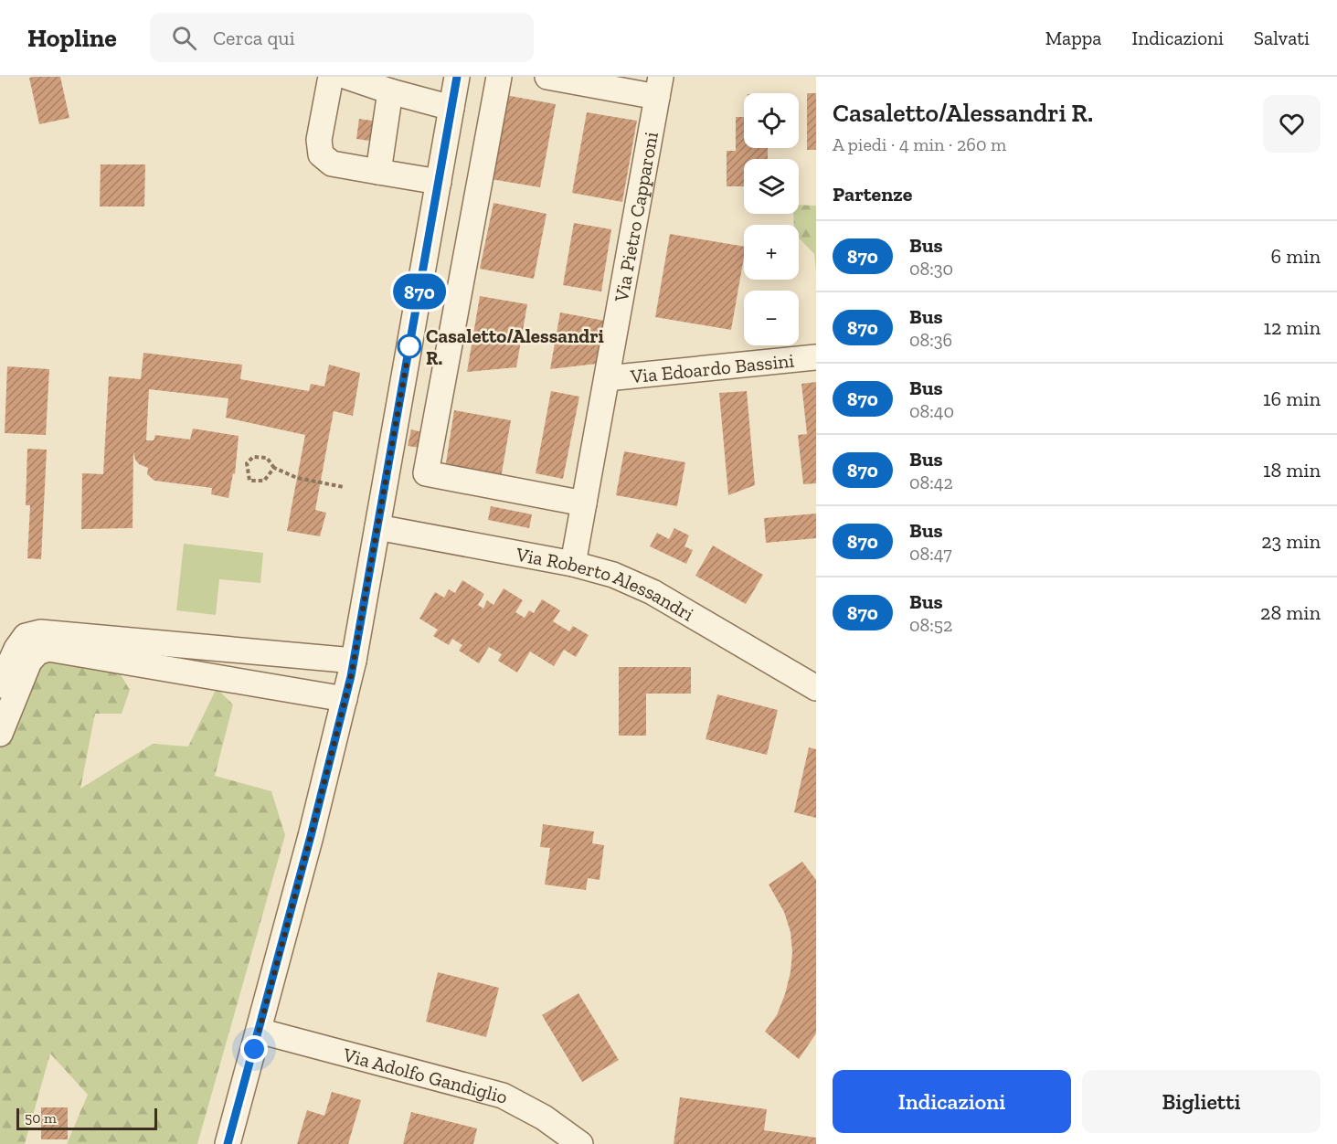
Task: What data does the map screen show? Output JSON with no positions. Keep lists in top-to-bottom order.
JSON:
{
  "streets": {
    "street": [
      "Via Pietro Capparoni",
      "Via Edoardo Bassini",
      "Via Roberto Alessandri",
      "Via Adolfo Gandiglio"
    ]
  },
  "crossings": [
    ["Via Pietro Capparoni", "Via Edoardo Bassini"],
    ["Via Pietro Capparoni", "Via Roberto Alessandri"]
  ],
  "places": ["Casaletto/Alessandri R."],
  "lines": ["bus line 870"],
  "scale_bar": "50 m",
  "page": {
    "header": "Hopline",
    "search": "Cerca qui",
    "nav": ["Mappa", "Indicazioni", "Salvati"],
    "on_map": "870",
    "heading": [
      ["Casaletto/Alessandri R.", "A piedi · 4 min · 260 m"],
      "Partenze"
    ],
    "map_buttons": ["+", "−"],
    "list": [
      {
        "mark": "870",
        "name": "Bus",
        "note": "08:30",
        "value": "6 min"
      },
      {
        "mark": "870",
        "name": "Bus",
        "note": "08:36",
        "value": "12 min"
      },
      {
        "mark": "870",
        "name": "Bus",
        "note": "08:40",
        "value": "16 min"
      },
      {
        "mark": "870",
        "name": "Bus",
        "note": "08:42",
        "value": "18 min"
      },
      {
        "mark": "870",
        "name": "Bus",
        "note": "08:47",
        "value": "23 min"
      },
      {
        "mark": "870",
        "name": "Bus",
        "note": "08:52",
        "value": "28 min"
      }
    ],
    "buttons": ["Indicazioni", "Biglietti"],
    "scale": "50 m"
  }
}
